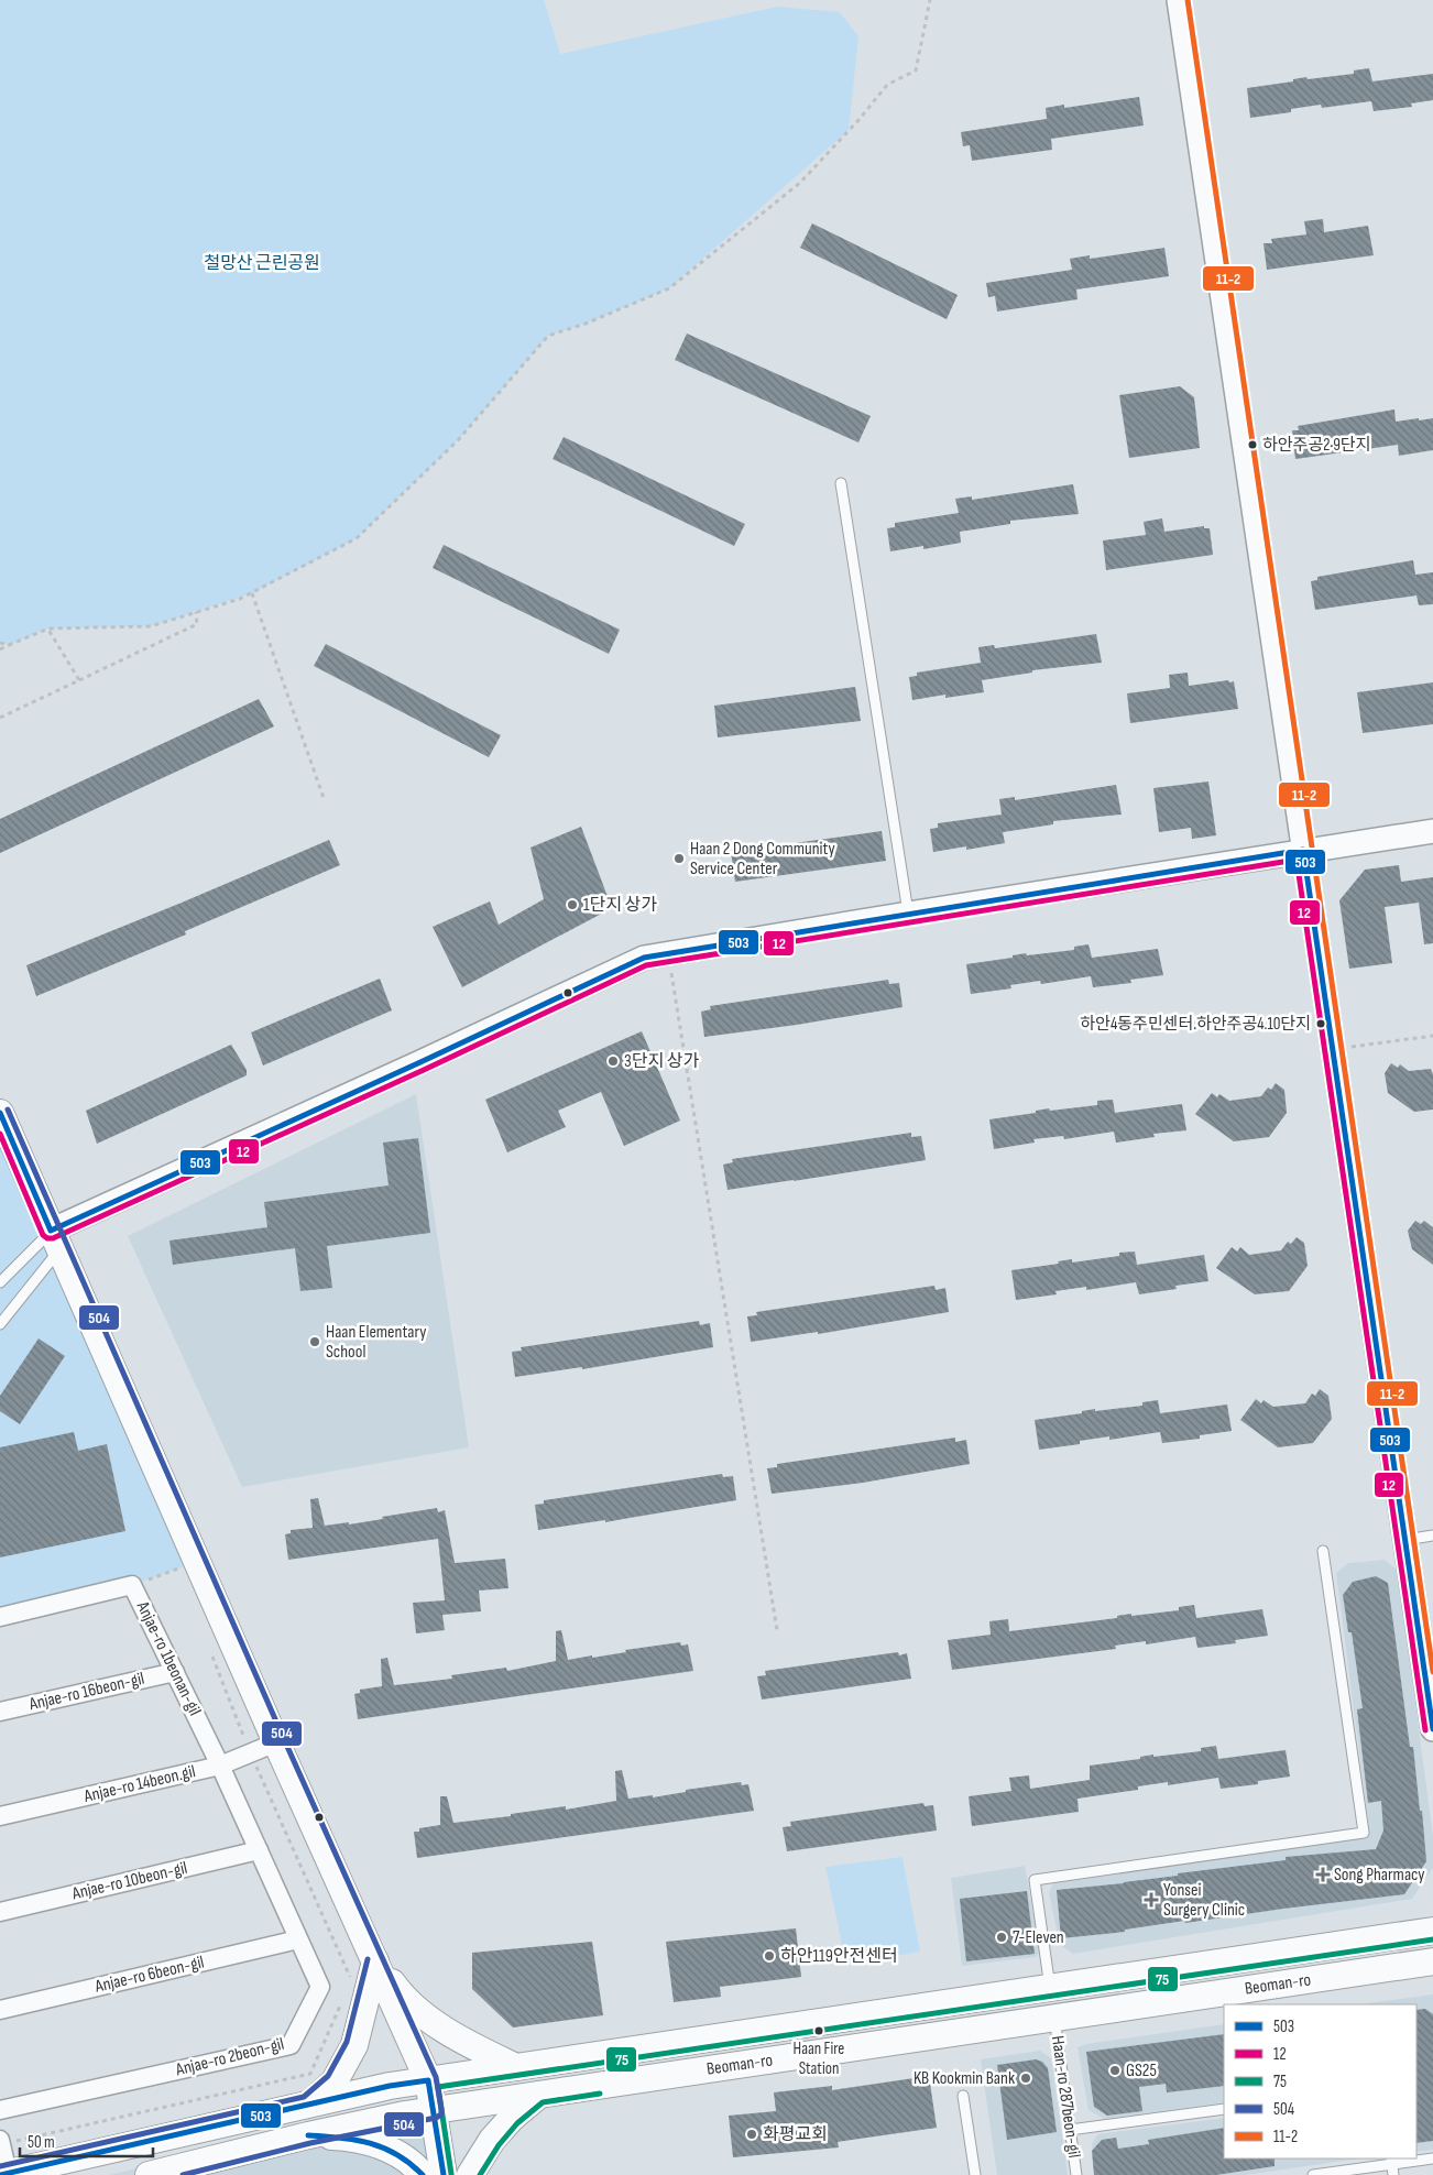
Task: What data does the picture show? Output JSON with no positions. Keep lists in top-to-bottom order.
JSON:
{
  "streets": {
    "main road": ["Beoman-ro"],
    "street": [
      "Anjae-ro 1beonan-gil",
      "Anjae-ro 16beon-gil",
      "Anjae-ro 14beon.gil",
      "Anjae-ro 10beon-gil",
      "Anjae-ro 6beon-gil",
      "Anjae-ro 2beon-gil"
    ],
    "lane": ["Haan-ro 287beon-gil"]
  },
  "crossings": [
    ["Anjae-ro 1beonan-gil", "Anjae-ro 16beon-gil"],
    ["Anjae-ro 1beonan-gil", "Anjae-ro 14beon.gil"],
    ["Anjae-ro 1beonan-gil", "Anjae-ro 2beon-gil"],
    ["Anjae-ro 14beon.gil", "Anjae-ro 2beon-gil"],
    ["Anjae-ro 10beon-gil", "Anjae-ro 2beon-gil"],
    ["Anjae-ro 6beon-gil", "Anjae-ro 2beon-gil"],
    ["Beoman-ro", "Haan-ro 287beon-gil"]
  ],
  "parks": ["철망산 근린공원"],
  "places": {
    "other": [
      "하안주공2·9단지",
      "Haan 2 Dong Community Service Center",
      "1단지 상가",
      "하안4동주민센터.하안주공4.10단지",
      "3단지 상가",
      "Haan Elementary School",
      "7-Eleven",
      "하안119안전센터",
      "Haan Fire Station",
      "GS25",
      "KB Kookmin Bank",
      "화평교회"
    ],
    "health": ["Song Pharmacy", "Yonsei Surgery Clinic"]
  },
  "lines": [
    "transit line 11-2",
    "transit line 503",
    "transit line 12",
    "transit line 504",
    "transit line 75"
  ],
  "legend": [
    "503",
    "12",
    "75",
    "504",
    "11-2"
  ],
  "scale_bar": "50 m"
}
